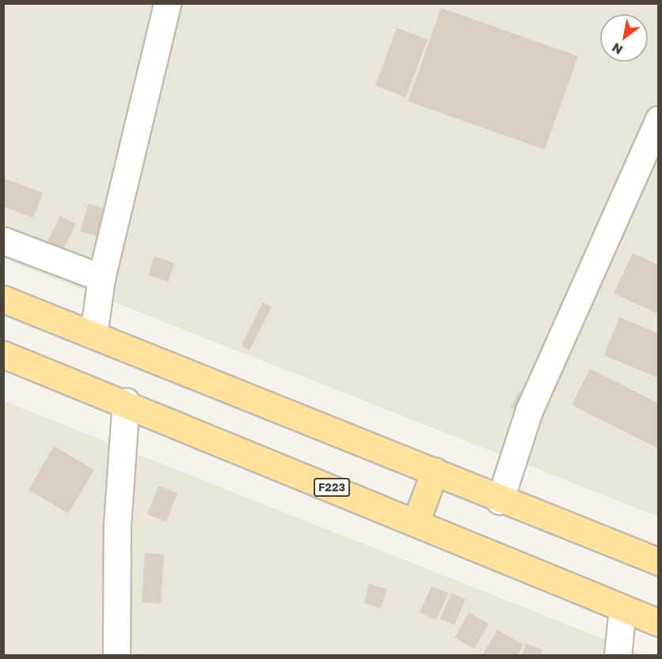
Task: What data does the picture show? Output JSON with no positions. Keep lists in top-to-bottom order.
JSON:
{
  "streets": {
    "main road": ["F223"]
  },
  "north": "bottom left"
}
